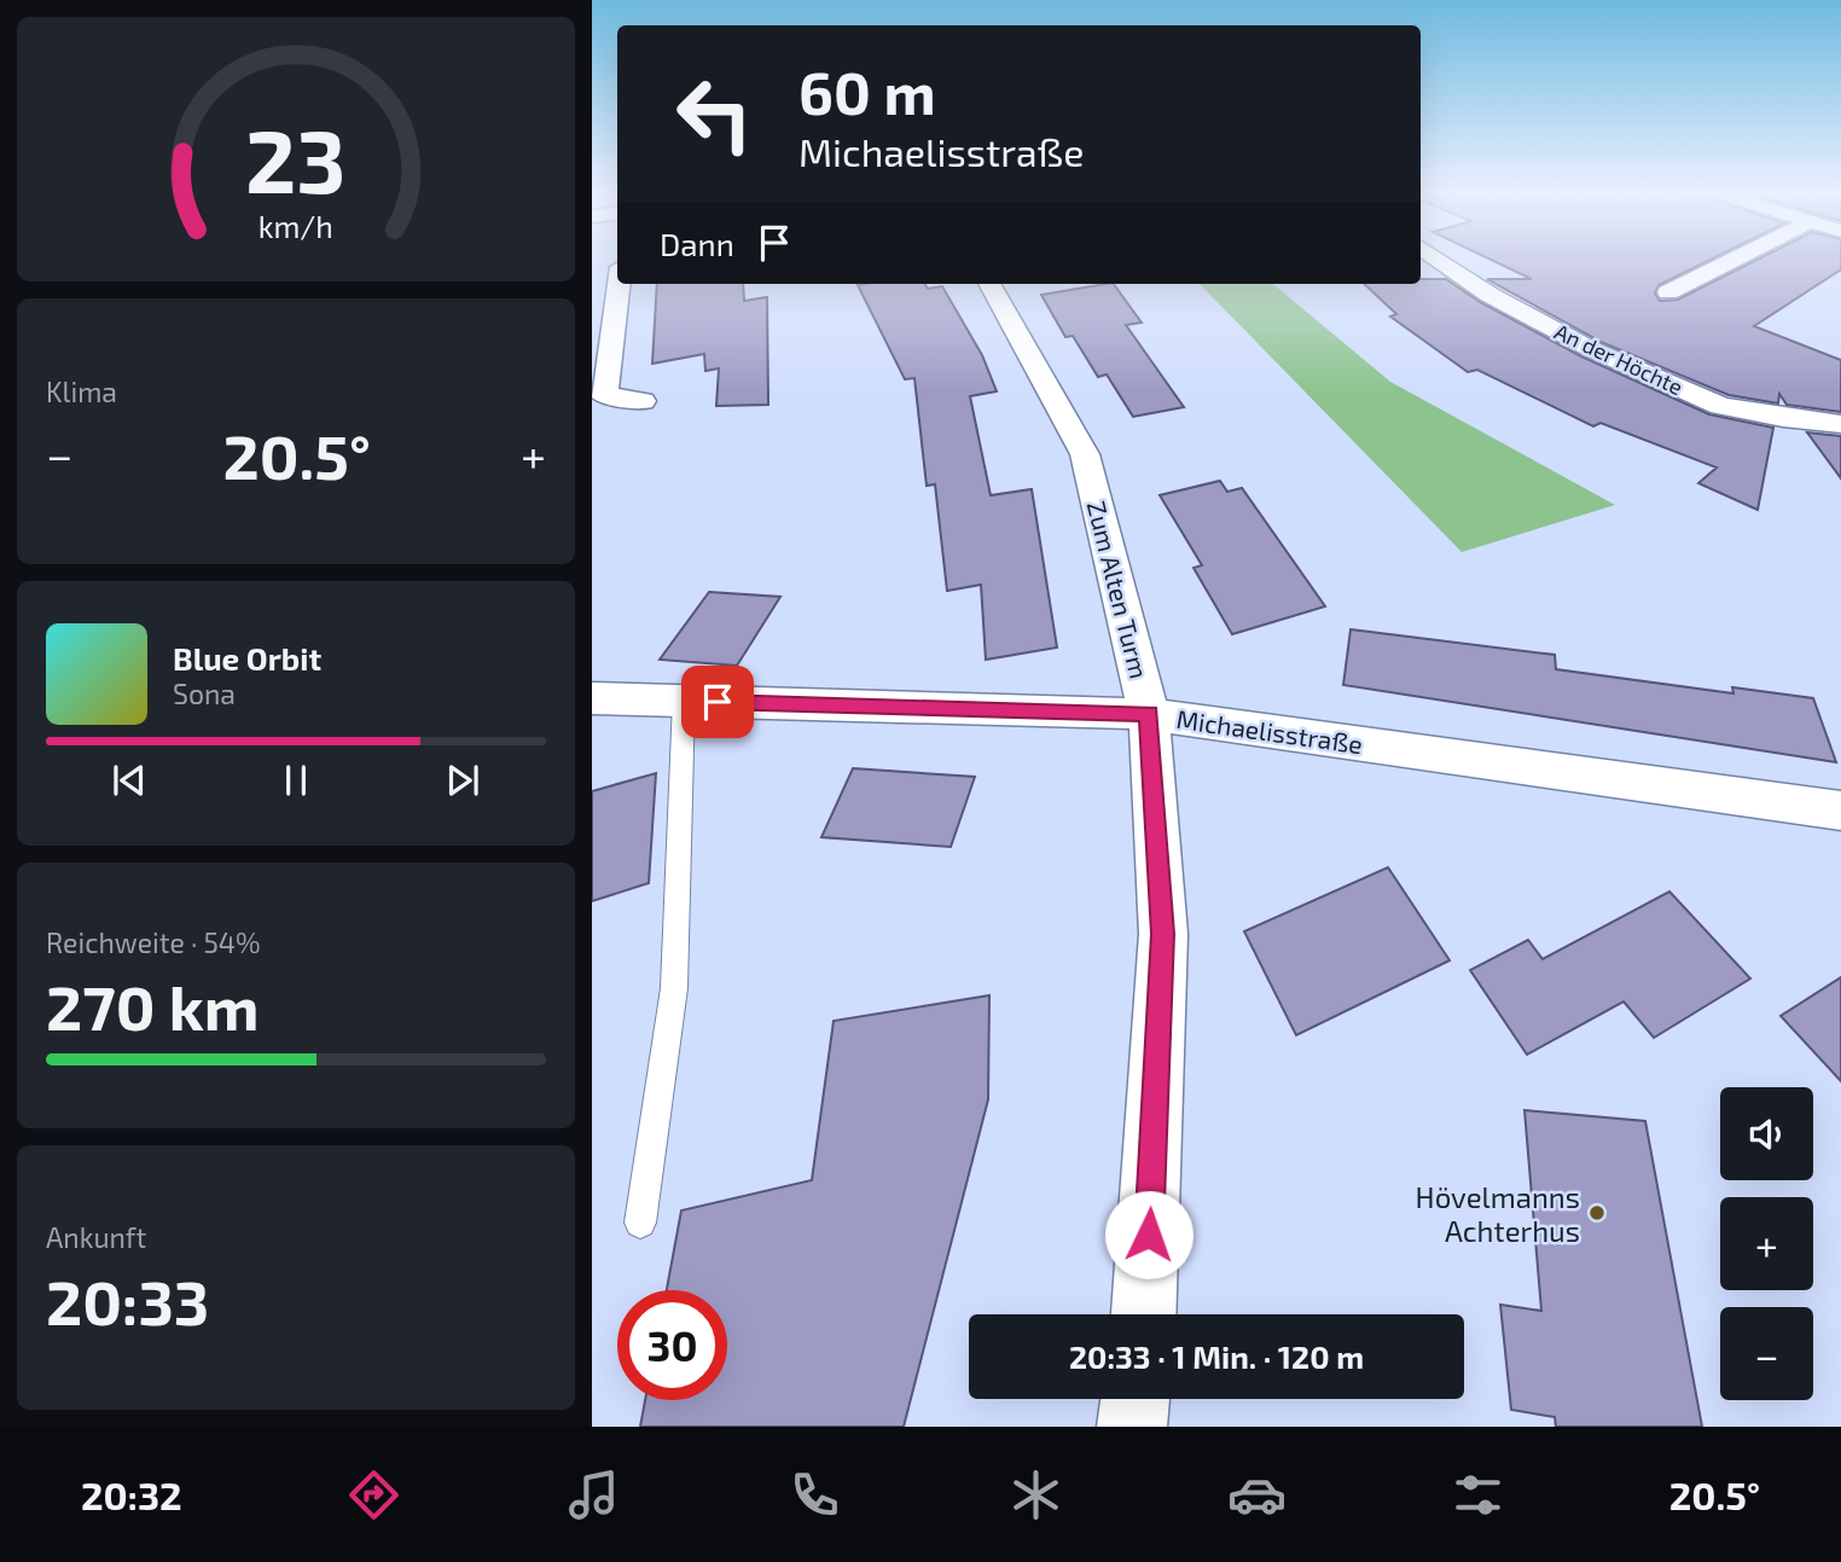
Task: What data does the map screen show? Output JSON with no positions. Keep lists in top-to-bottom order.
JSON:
{
  "streets": {
    "street": ["An der Höchte", "Zum Alten Turm", "Michaelisstraße"]
  },
  "crossings": [
    ["Zum Alten Turm", "Michaelisstraße"]
  ],
  "places": ["Hövelmanns Achterhus"],
  "page": {
    "turn": ["60 m", "Michaelisstraße"],
    "then": "Dann",
    "tile": [
      "Klima",
      ["Reichweite · 54%", "270 km"],
      ["Ankunft", "20:33"]
    ],
    "heat": ["−", "20.5°", "+"],
    "song": ["Blue Orbit", "Sona"],
    "map_buttons": ["+", "−"],
    "limit": "30",
    "trip": "20:33 · 1 Min. · 120 m",
    "tabs": ["20:32", "20.5°"],
    "gauge": ["23", "km/h"]
  }
}
